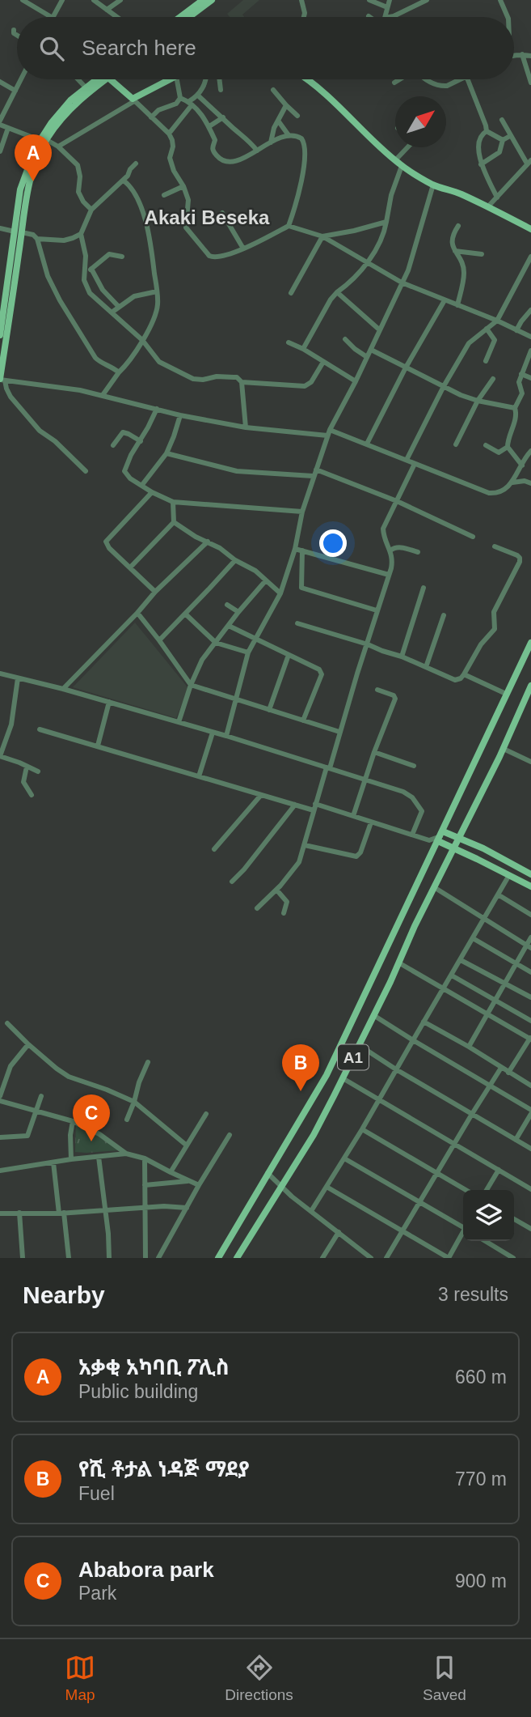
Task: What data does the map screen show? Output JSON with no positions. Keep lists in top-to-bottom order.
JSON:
{
  "streets": {
    "main road": ["A1"]
  },
  "districts": ["Akaki Beseka"],
  "north": "top right",
  "page": {
    "search": "Search here",
    "pins": ["A", "B", "C"],
    "heading": ["Nearby", "3 results"],
    "list": [
      {
        "mark": "A",
        "name": "አቃቂ አካባቢ ፖሊስ",
        "note": "Public building",
        "value": "660 m"
      },
      {
        "mark": "B",
        "name": "የሺ ቶታል ነዳጅ ማደያ",
        "note": "Fuel",
        "value": "770 m"
      },
      {
        "mark": "C",
        "name": "Ababora park",
        "note": "Park",
        "value": "900 m"
      }
    ],
    "nav": ["Map", "Directions", "Saved"]
  }
}
